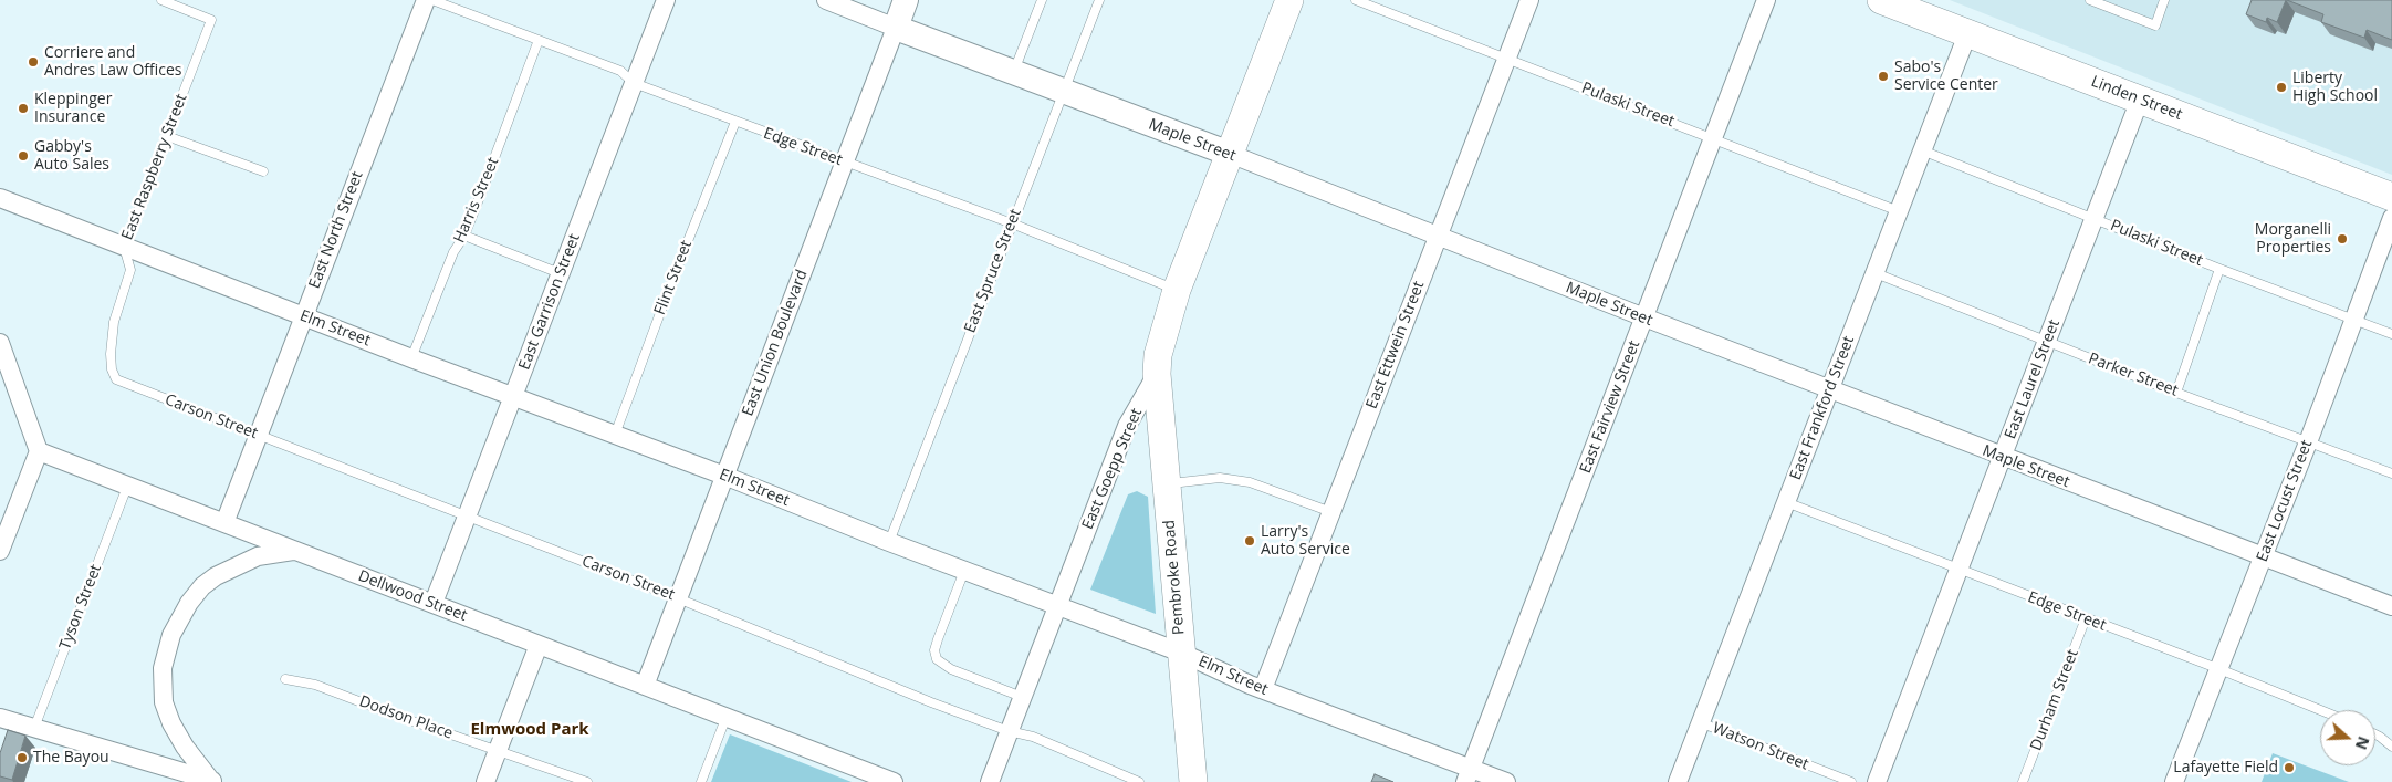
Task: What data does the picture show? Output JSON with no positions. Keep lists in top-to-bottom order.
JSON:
{
  "streets": {
    "main road": ["Linden Street", "East Goepp Street", "Pembroke Road"],
    "street": [
      "Maple Street",
      "East North Street",
      "East Garrison Street",
      "Elm Street",
      "East Union Boulevard",
      "East Ettwein Street",
      "East Laurel Street",
      "East Fairview Street",
      "East Frankford Street",
      "East Locust Street",
      "Dellwood Street"
    ],
    "lane": [
      "Pulaski Street",
      "Edge Street",
      "East Raspberry Street",
      "Harris Street",
      "East Spruce Street",
      "Flint Street",
      "Parker Street",
      "Carson Street",
      "Tyson Street",
      "Durham Street",
      "Dodson Place",
      "Watson Street"
    ]
  },
  "crossings": [
    ["Linden Street", "East Laurel Street"],
    ["Linden Street", "East Frankford Street"],
    ["Pulaski Street", "East Ettwein Street"],
    ["Pulaski Street", "East Laurel Street"],
    ["Pulaski Street", "East Fairview Street"],
    ["Pulaski Street", "East Frankford Street"],
    ["Pulaski Street", "East Locust Street"],
    ["Maple Street", "East Spruce Street"],
    ["Maple Street", "East Union Boulevard"],
    ["Maple Street", "East Ettwein Street"],
    ["Maple Street", "East Laurel Street"],
    ["Maple Street", "East Fairview Street"],
    ["Maple Street", "East Frankford Street"],
    ["Maple Street", "East Goepp Street"],
    ["Maple Street", "East Locust Street"],
    ["Edge Street", "Harris Street"],
    ["Edge Street", "East Spruce Street"],
    ["Edge Street", "Flint Street"],
    ["Edge Street", "East Garrison Street"],
    ["Edge Street", "East Union Boulevard"],
    ["Edge Street", "East Laurel Street"],
    ["Edge Street", "East Frankford Street"],
    ["Edge Street", "East Goepp Street"],
    ["Edge Street", "East Locust Street"],
    ["Edge Street", "Durham Street"],
    ["East Raspberry Street", "Elm Street"],
    ["East Raspberry Street", "Carson Street"],
    ["Harris Street", "Elm Street"],
    ["East North Street", "Elm Street"],
    ["East North Street", "Carson Street"],
    ["East North Street", "Dellwood Street"],
    ["East Spruce Street", "Elm Street"],
    ["Flint Street", "Elm Street"],
    ["East Garrison Street", "Elm Street"],
    ["East Garrison Street", "Carson Street"],
    ["East Garrison Street", "Dellwood Street"],
    ["Elm Street", "East Union Boulevard"],
    ["Elm Street", "East Ettwein Street"],
    ["Elm Street", "East Fairview Street"],
    ["Elm Street", "East Goepp Street"],
    ["Elm Street", "Pembroke Road"],
    ["East Union Boulevard", "Carson Street"],
    ["East Union Boulevard", "Dellwood Street"],
    ["Parker Street", "East Laurel Street"],
    ["Parker Street", "East Frankford Street"],
    ["Parker Street", "East Locust Street"],
    ["East Frankford Street", "Watson Street"],
    ["Carson Street", "East Goepp Street"],
    ["East Goepp Street", "Pembroke Road"],
    ["Dellwood Street", "Tyson Street"]
  ],
  "districts": ["Elmwood Park"],
  "places": [
    "Corriere and Andres Law Offices",
    "Sabo's Service Center",
    "Liberty High School",
    "Kleppinger Insurance",
    "Gabby's Auto Sales",
    "Morganelli Properties",
    "Larry's Auto Service",
    "The Bayou",
    "Lafayette Field"
  ],
  "north": "right"
}
